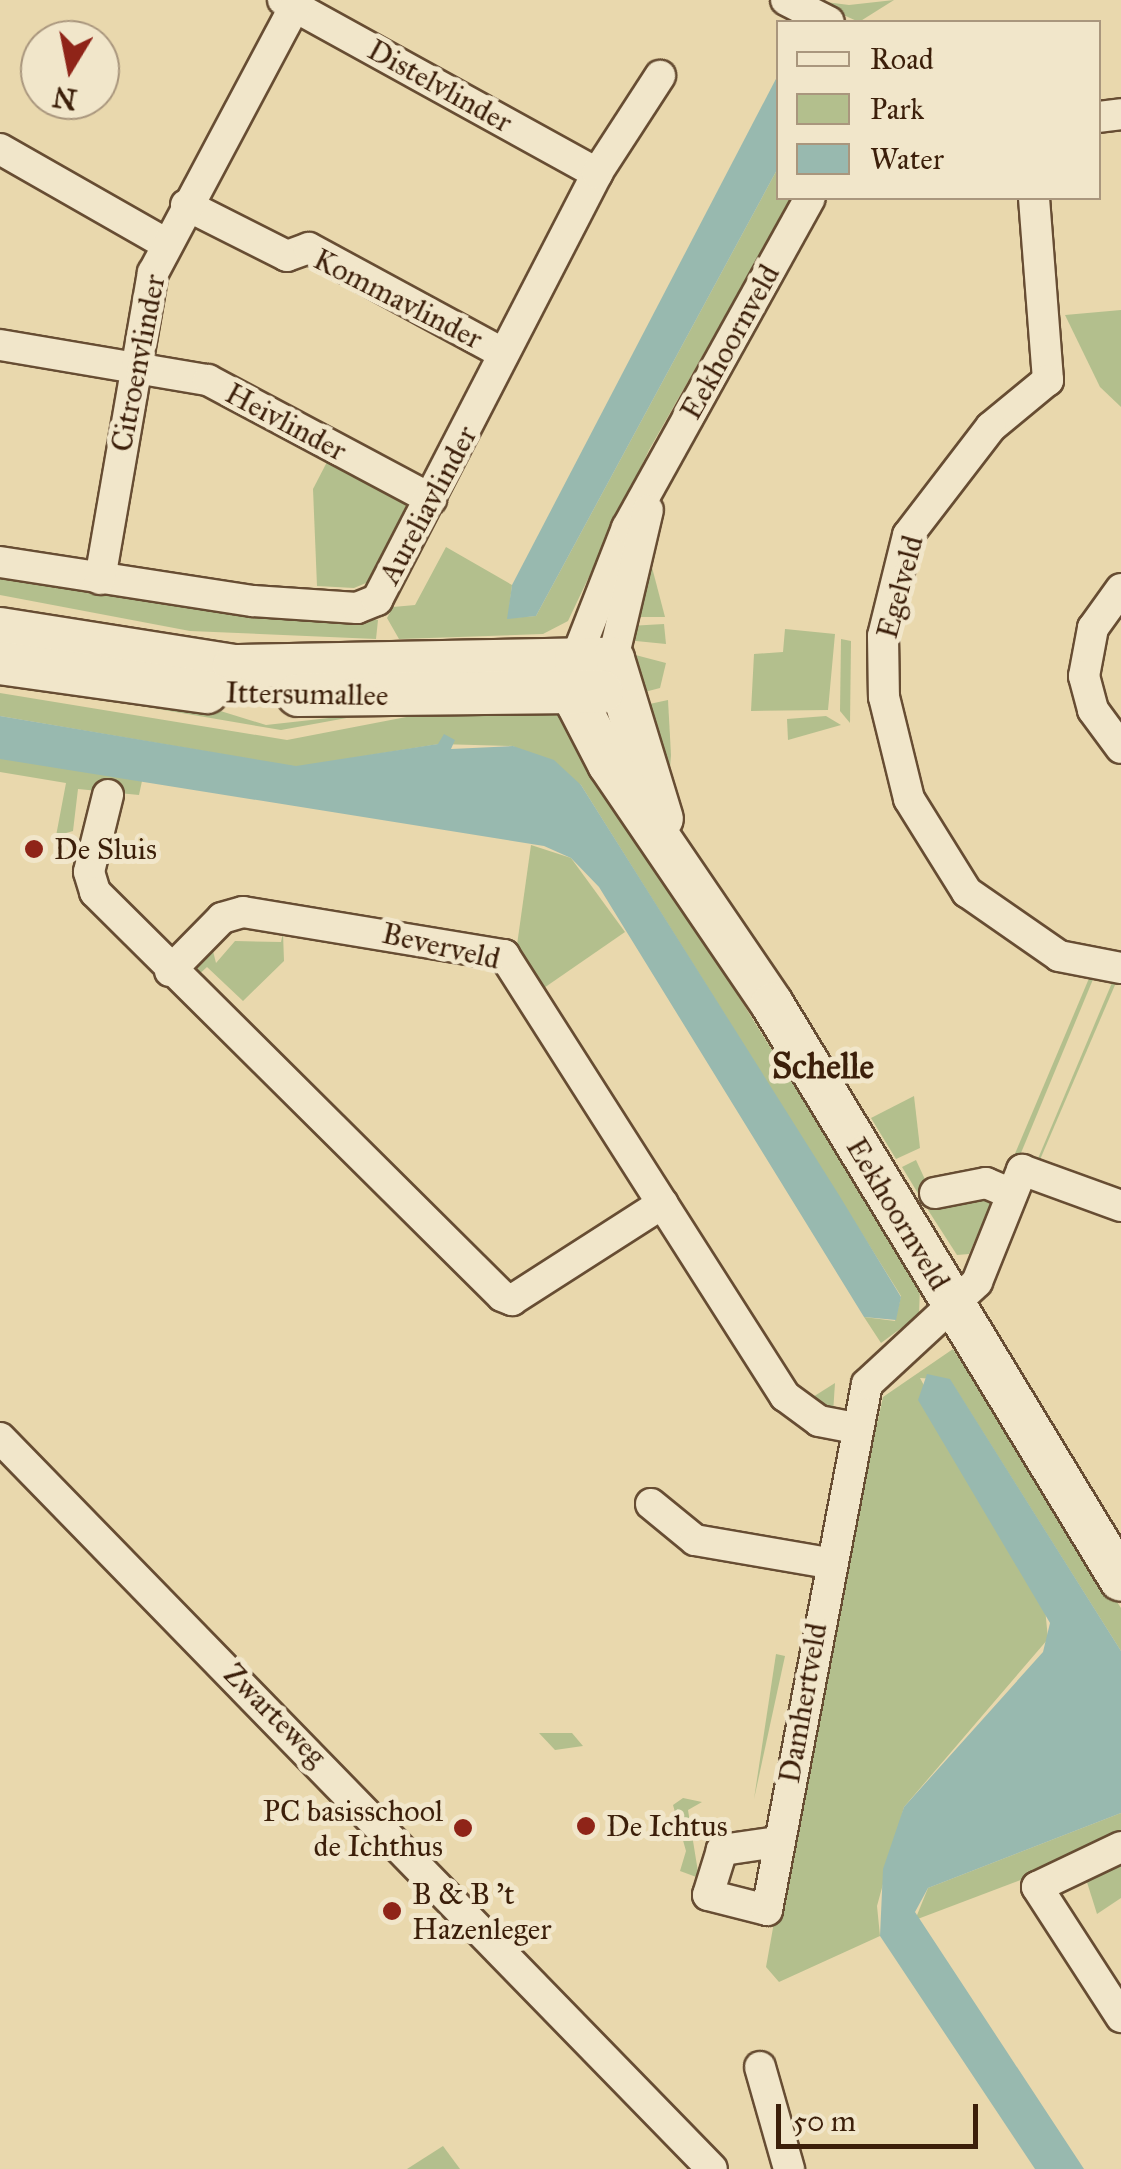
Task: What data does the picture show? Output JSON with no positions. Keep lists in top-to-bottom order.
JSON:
{
  "streets": {
    "street": [
      "Distelvlinder",
      "Kommavlinder",
      "Eekhoornveld",
      "Citroenvlinder",
      "Heivlinder",
      "Aureliavlinder",
      "Egelveld",
      "Ittersumallee",
      "Beverveld",
      "Damhertveld",
      "Zwarteweg"
    ]
  },
  "crossings": [
    ["Distelvlinder", "Citroenvlinder"],
    ["Distelvlinder", "Aureliavlinder"],
    ["Kommavlinder", "Citroenvlinder"],
    ["Kommavlinder", "Aureliavlinder"],
    ["Eekhoornveld", "Ittersumallee"],
    ["Eekhoornveld", "Damhertveld"],
    ["Citroenvlinder", "Heivlinder"],
    ["Citroenvlinder", "Aureliavlinder"],
    ["Heivlinder", "Aureliavlinder"],
    ["Beverveld", "Damhertveld"]
  ],
  "districts": ["Schelle"],
  "places": [
    "De Sluis",
    "De Ichtus",
    "PC basisschool de Ichthus",
    "B & B 't Hazenleger"
  ],
  "legend": ["Road", "Park", "Water"],
  "scale_bar": "50 m",
  "north": "bottom"
}
